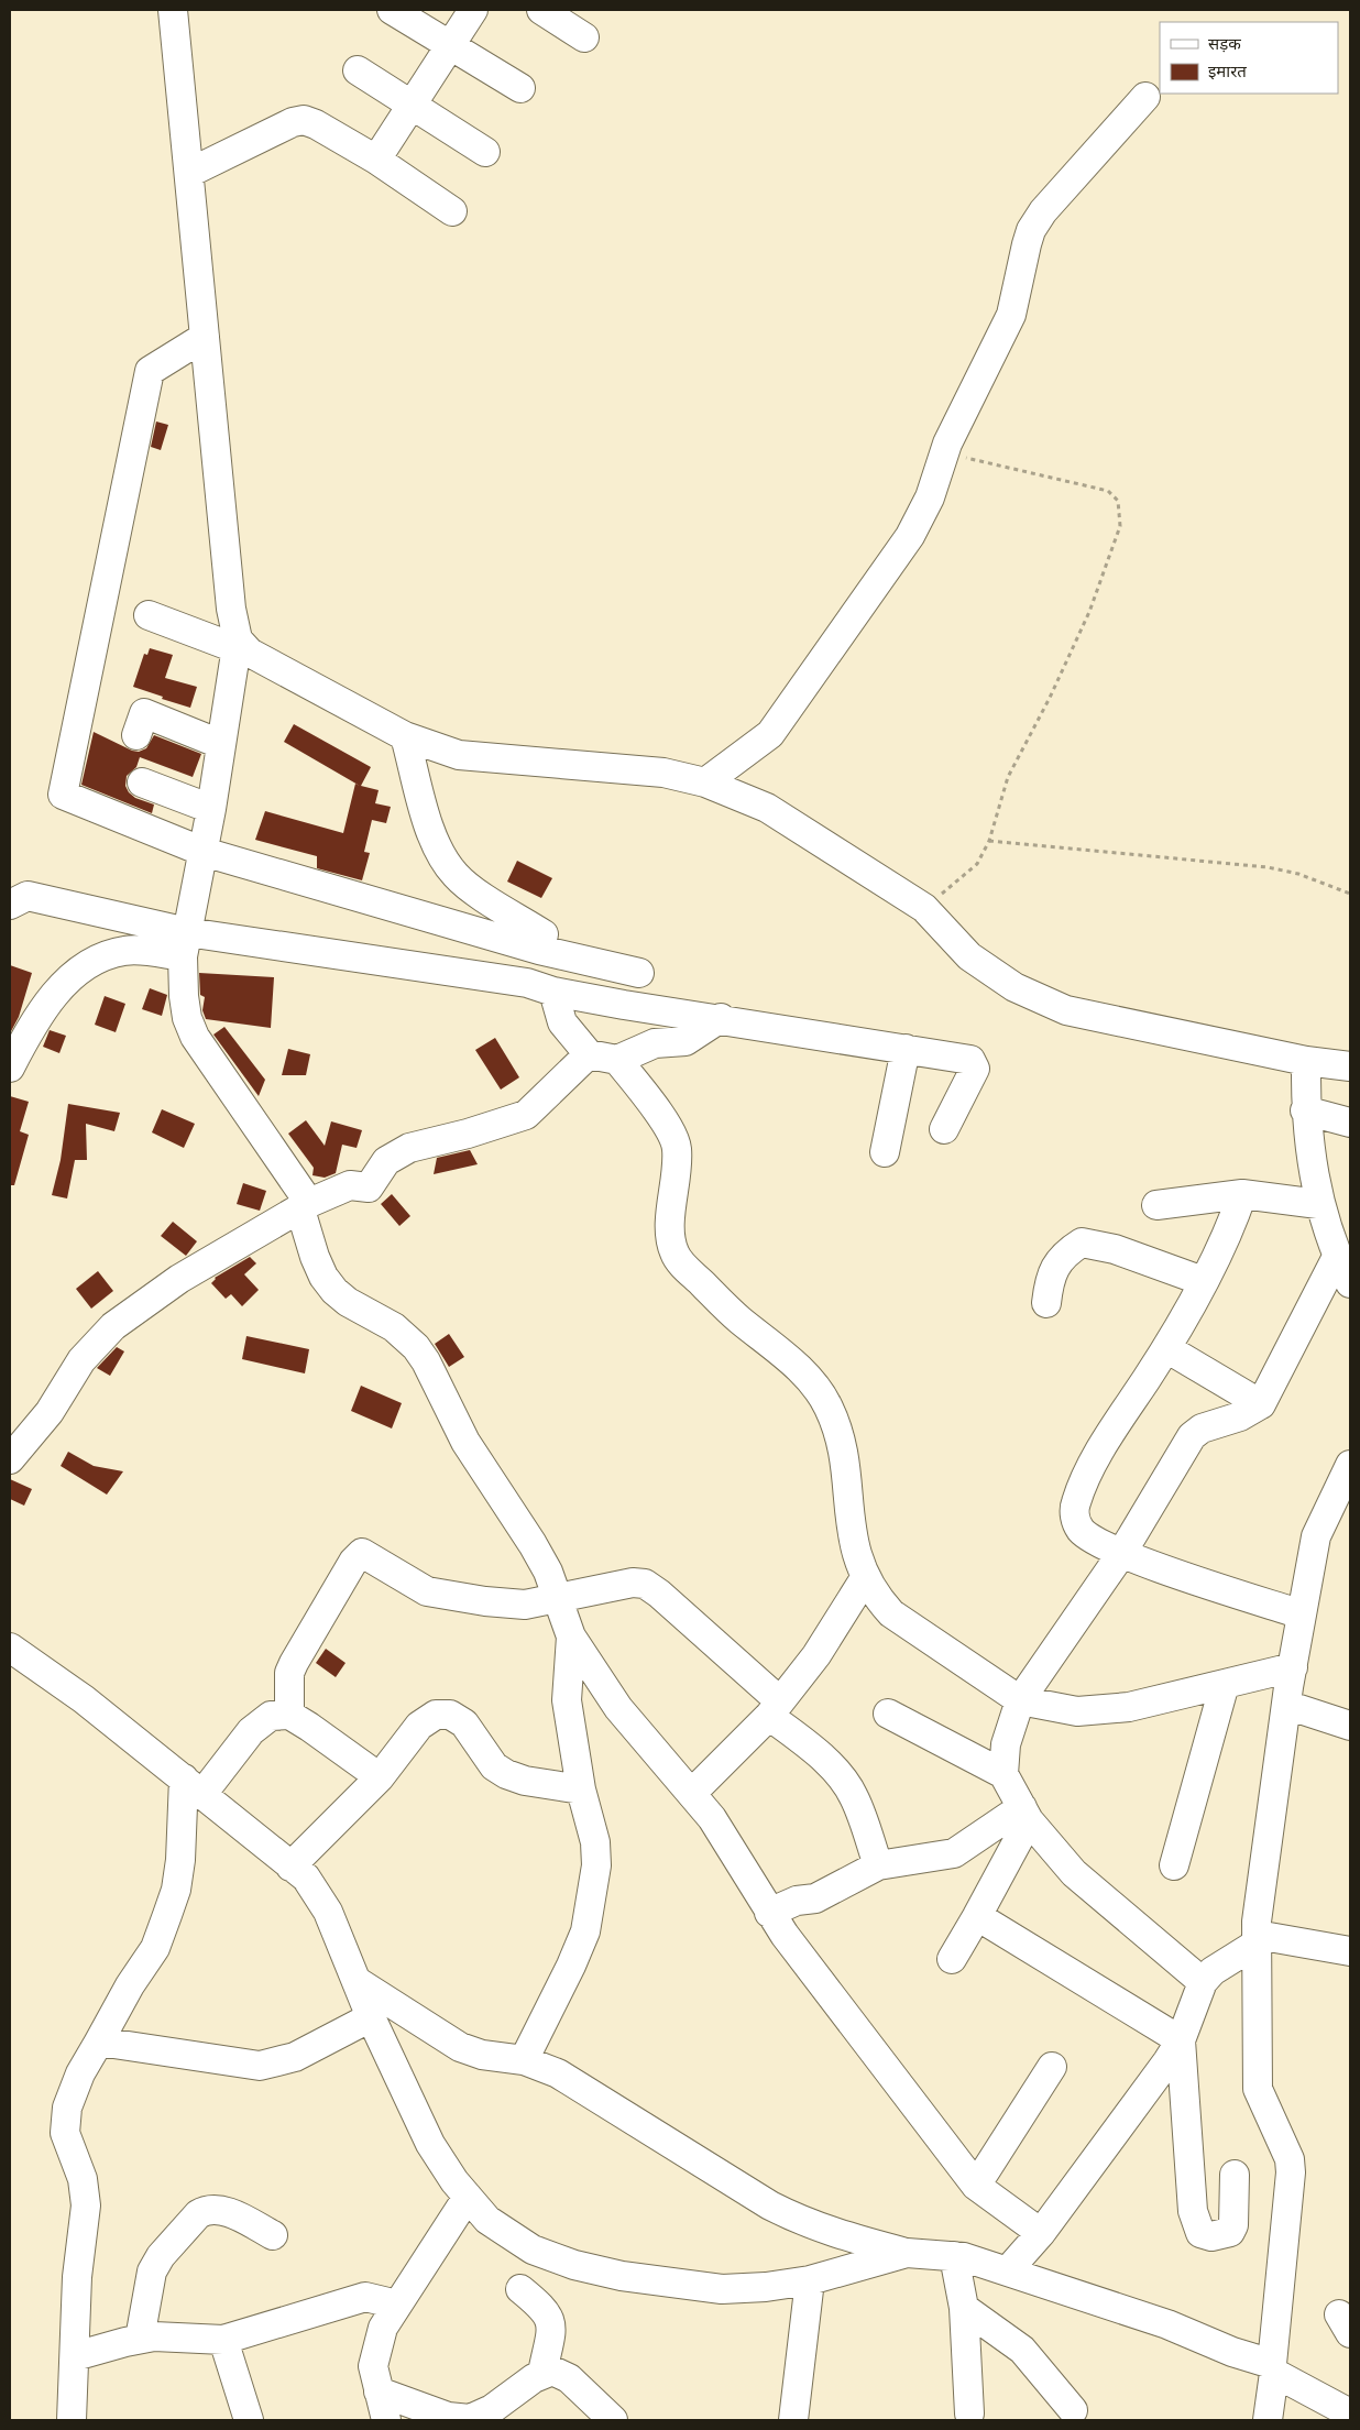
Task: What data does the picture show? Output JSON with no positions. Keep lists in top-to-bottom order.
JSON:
{
  "legend": ["सड़क", "इमारत"]
}
